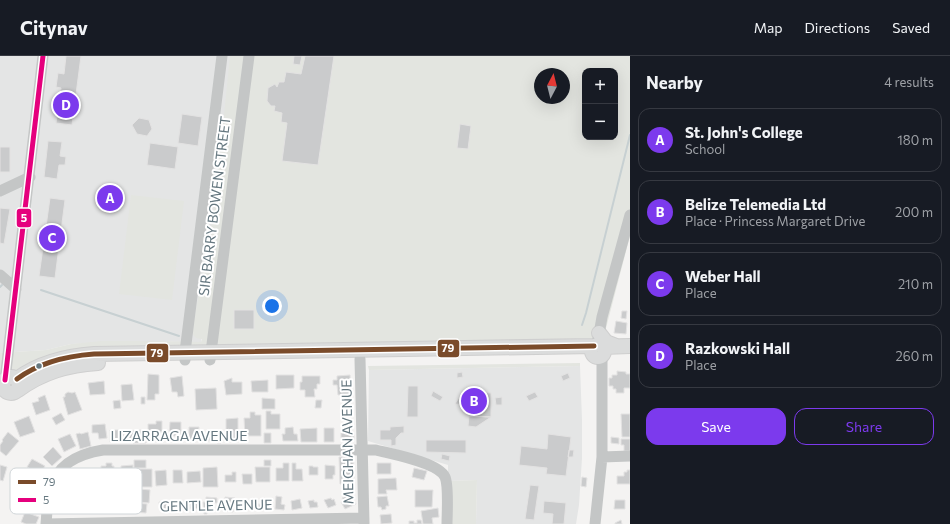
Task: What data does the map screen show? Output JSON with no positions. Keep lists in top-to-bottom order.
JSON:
{
  "streets": {
    "street": [
      "SIR BARRY BOWEN STREET",
      "LIZARRAGA AVENUE",
      "MEIGHAN AVENUE",
      "GENTLE AVENUE"
    ]
  },
  "crossings": [
    ["LIZARRAGA AVENUE", "MEIGHAN AVENUE"],
    ["LIZARRAGA AVENUE", "GENTLE AVENUE"],
    ["MEIGHAN AVENUE", "GENTLE AVENUE"]
  ],
  "lines": ["transit line 5", "transit line 79"],
  "legend": ["79", "5"],
  "north": "top",
  "page": {
    "header": "Citynav",
    "nav": ["Map", "Directions", "Saved"],
    "heading": ["Nearby", "4 results"],
    "map_buttons": ["+", "−"],
    "pins": [
      "D",
      "A",
      "C",
      "B"
    ],
    "list": [
      {
        "mark": "A",
        "name": "St. John's College",
        "note": "School",
        "value": "180 m"
      },
      {
        "mark": "B",
        "name": "Belize Telemedia Ltd",
        "note": "Place · Princess Margaret Drive",
        "value": "200 m"
      },
      {
        "mark": "C",
        "name": "Weber Hall",
        "note": "Place",
        "value": "210 m"
      },
      {
        "mark": "D",
        "name": "Razkowski Hall",
        "note": "Place",
        "value": "260 m"
      }
    ],
    "buttons": ["Save", "Share"]
  }
}
